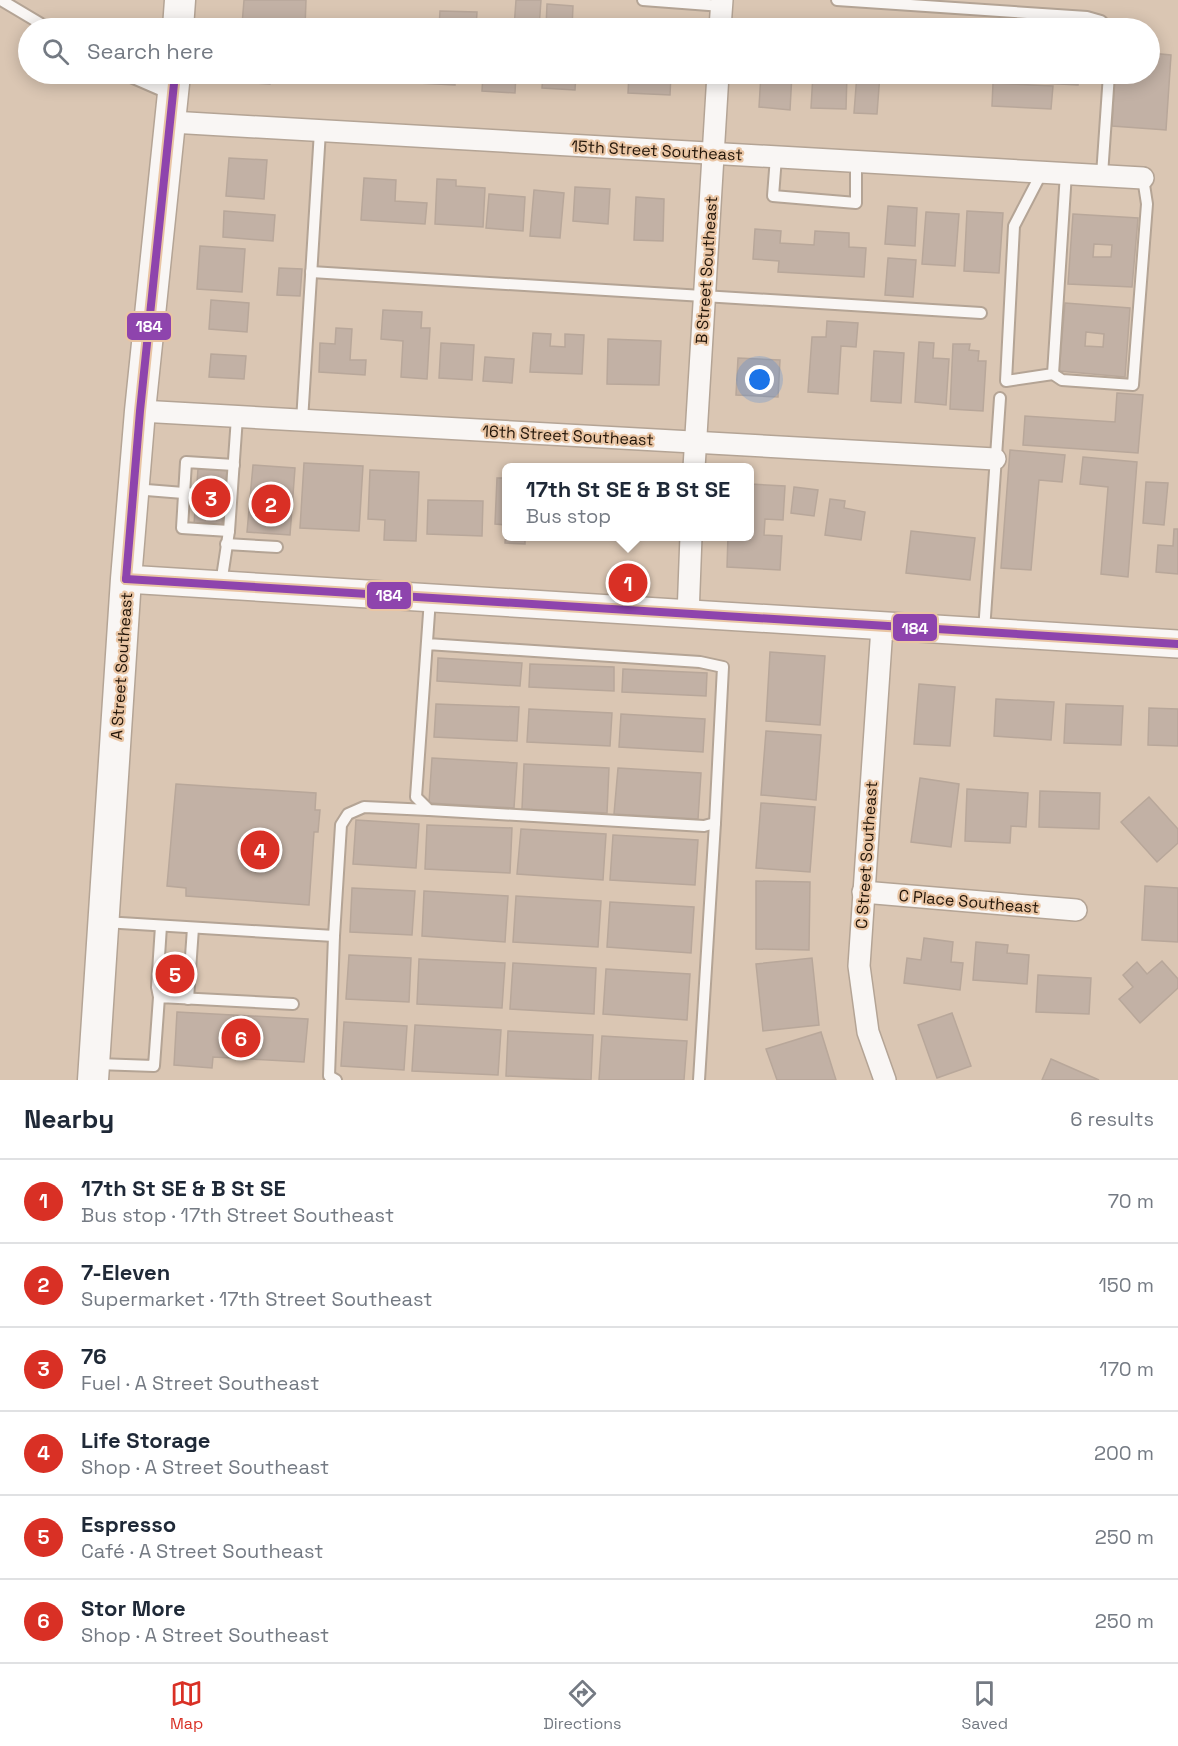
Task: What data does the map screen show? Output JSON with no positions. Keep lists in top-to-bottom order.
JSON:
{
  "streets": {
    "main road": ["A Street Southeast"],
    "street": [
      "15th Street Southeast",
      "B Street Southeast",
      "16th Street Southeast",
      "C Street Southeast",
      "C Place Southeast"
    ]
  },
  "crossings": [
    ["15th Street Southeast", "B Street Southeast"],
    ["15th Street Southeast", "A Street Southeast"],
    ["B Street Southeast", "16th Street Southeast"],
    ["16th Street Southeast", "A Street Southeast"],
    ["C Street Southeast", "C Place Southeast"]
  ],
  "lines": ["transit line 184"],
  "page": {
    "search": "Search here",
    "popup": ["17th St SE & B St SE", "Bus stop"],
    "pins": [
      "3",
      "2",
      "1",
      "4",
      "5",
      "6"
    ],
    "heading": ["Nearby", "6 results"],
    "list": [
      {
        "mark": "1",
        "name": "17th St SE & B St SE",
        "note": "Bus stop · 17th Street Southeast",
        "value": "70 m"
      },
      {
        "mark": "2",
        "name": "7-Eleven",
        "note": "Supermarket · 17th Street Southeast",
        "value": "150 m"
      },
      {
        "mark": "3",
        "name": "76",
        "note": "Fuel · A Street Southeast",
        "value": "170 m"
      },
      {
        "mark": "4",
        "name": "Life Storage",
        "note": "Shop · A Street Southeast",
        "value": "200 m"
      },
      {
        "mark": "5",
        "name": "Espresso",
        "note": "Café · A Street Southeast",
        "value": "250 m"
      },
      {
        "mark": "6",
        "name": "Stor More",
        "note": "Shop · A Street Southeast",
        "value": "250 m"
      }
    ],
    "nav": ["Map", "Directions", "Saved"]
  }
}
